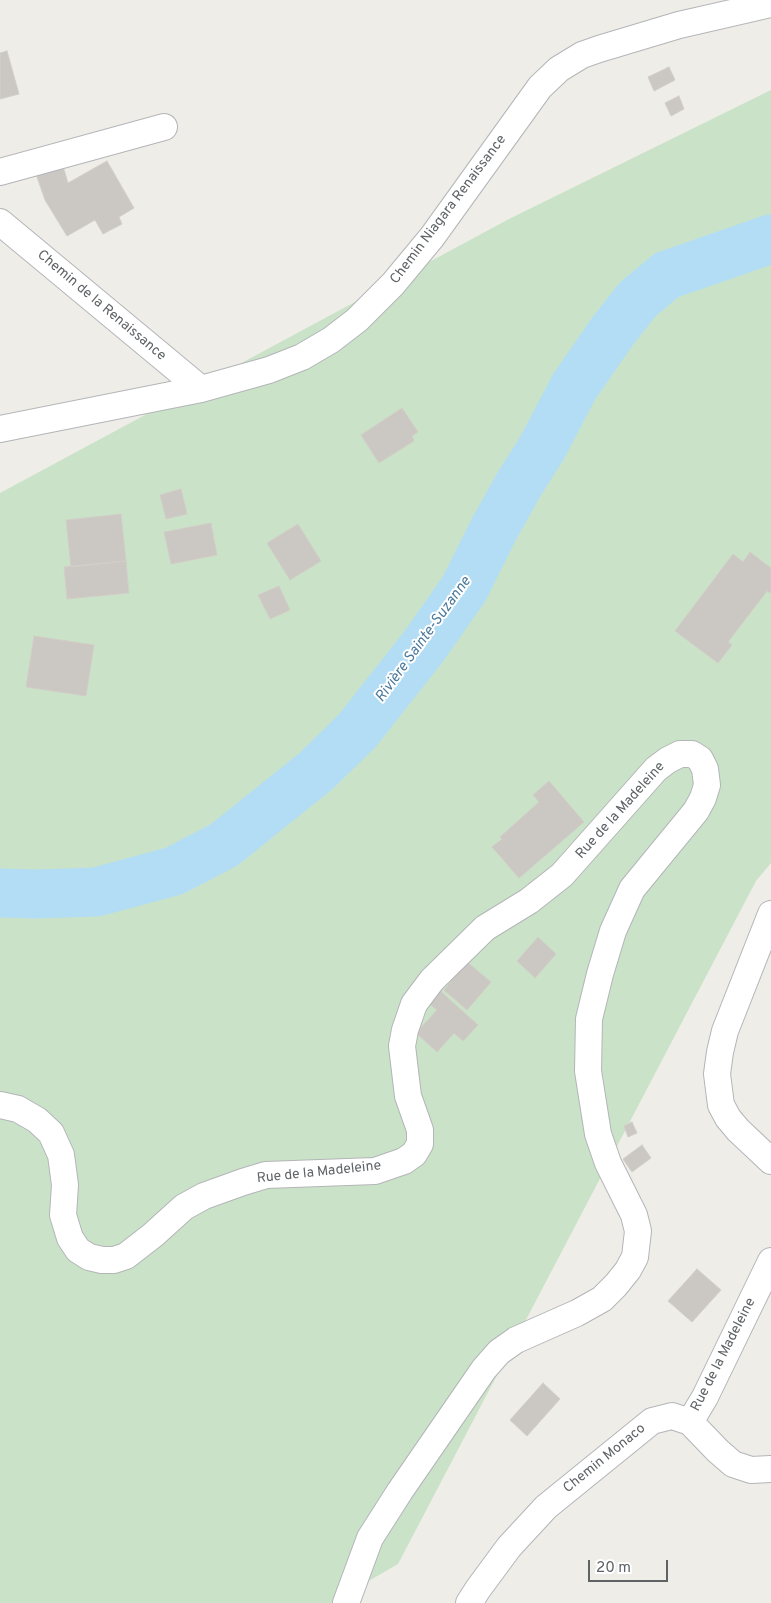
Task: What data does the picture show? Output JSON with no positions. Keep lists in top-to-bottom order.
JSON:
{
  "streets": {
    "street": [
      "Chemin Niagara Renaissance",
      "Chemin de la Renaissance",
      "Rue de la Madeleine",
      "Chemin Monaco"
    ]
  },
  "crossings": [
    ["Chemin Niagara Renaissance", "Chemin de la Renaissance"],
    ["Rue de la Madeleine", "Chemin Monaco"]
  ],
  "water": ["Rivière Sainte-Suzanne"],
  "scale_bar": "20 m"
}
